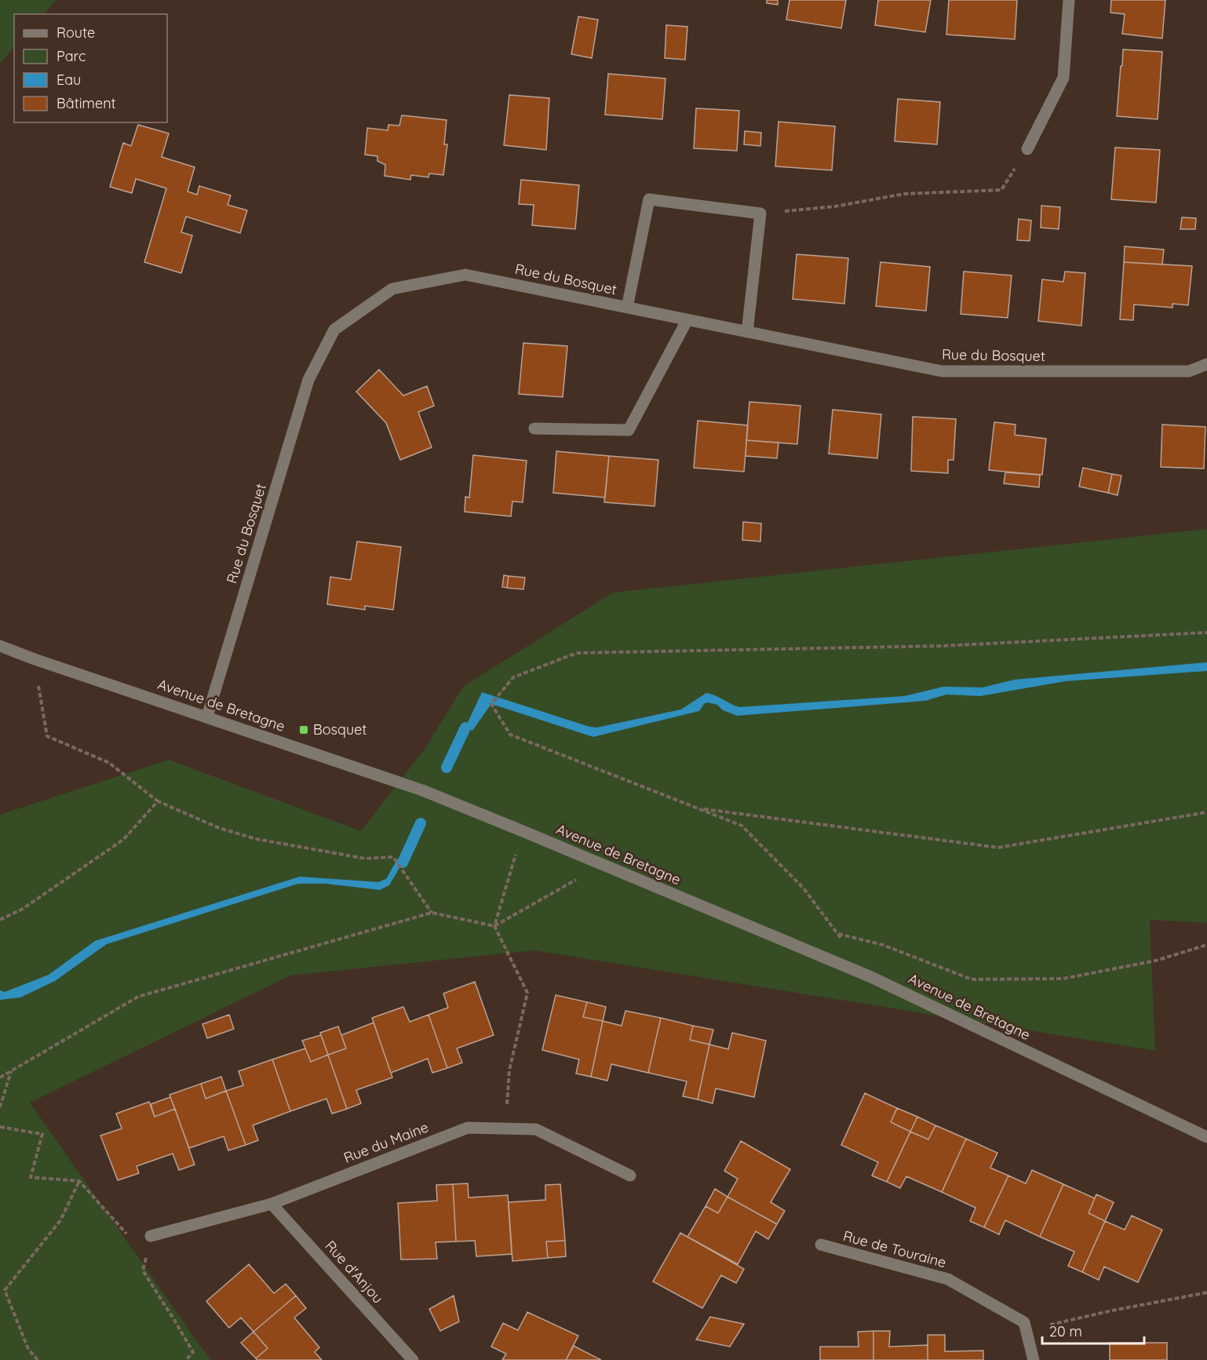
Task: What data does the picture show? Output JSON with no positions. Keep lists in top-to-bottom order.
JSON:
{
  "streets": {
    "street": [
      "Rue du Bosquet",
      "Avenue de Bretagne",
      "Rue du Maine",
      "Rue de Touraine",
      "Rue d'Anjou"
    ]
  },
  "crossings": [
    ["Rue du Bosquet", "Avenue de Bretagne"],
    ["Rue du Maine", "Rue d'Anjou"]
  ],
  "places": {
    "transit": ["Bosquet"]
  },
  "legend": [
    "Route",
    "Parc",
    "Eau",
    "Bâtiment"
  ],
  "scale_bar": "20 m"
}
